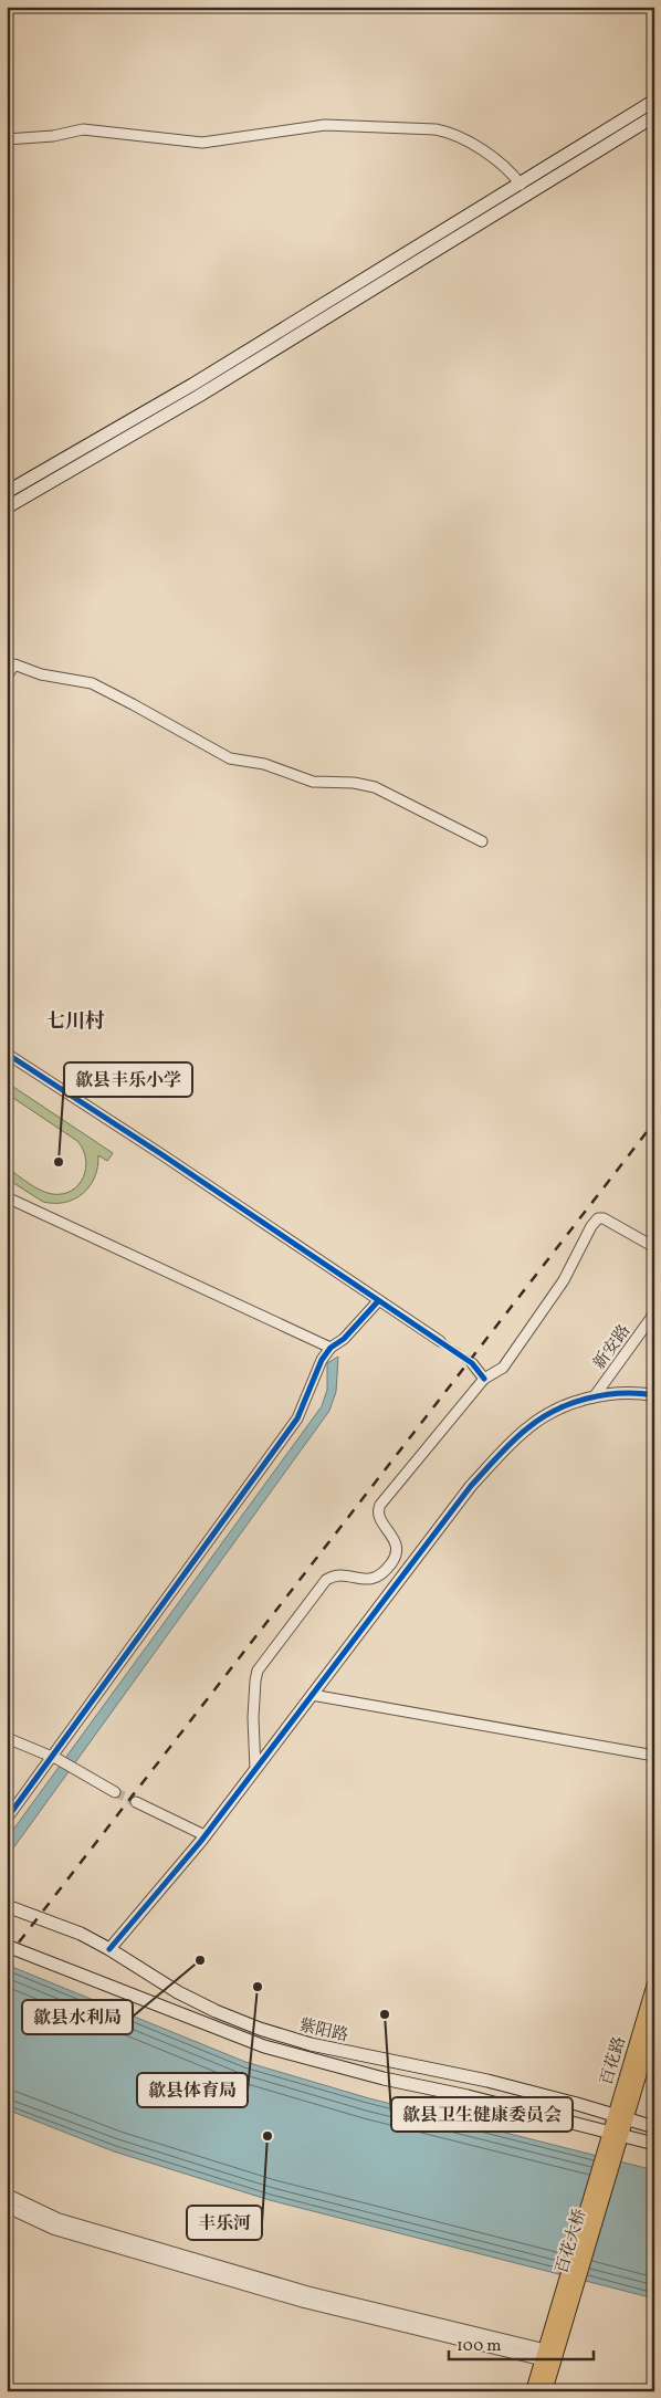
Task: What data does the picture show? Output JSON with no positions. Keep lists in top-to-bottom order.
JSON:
{
  "streets": {
    "main road": ["紫阳路", "百花路", "百花大桥"],
    "street": ["新安路"]
  },
  "crossings": [
    ["紫阳路", "百花路"],
    ["百花路", "百花大桥"]
  ],
  "districts": ["七川村"],
  "places": [
    "歙县丰乐小学",
    "歙县水利局",
    "歙县体育局",
    "歙县卫生健康委员会",
    "丰乐河"
  ],
  "scale_bar": "100 m"
}
